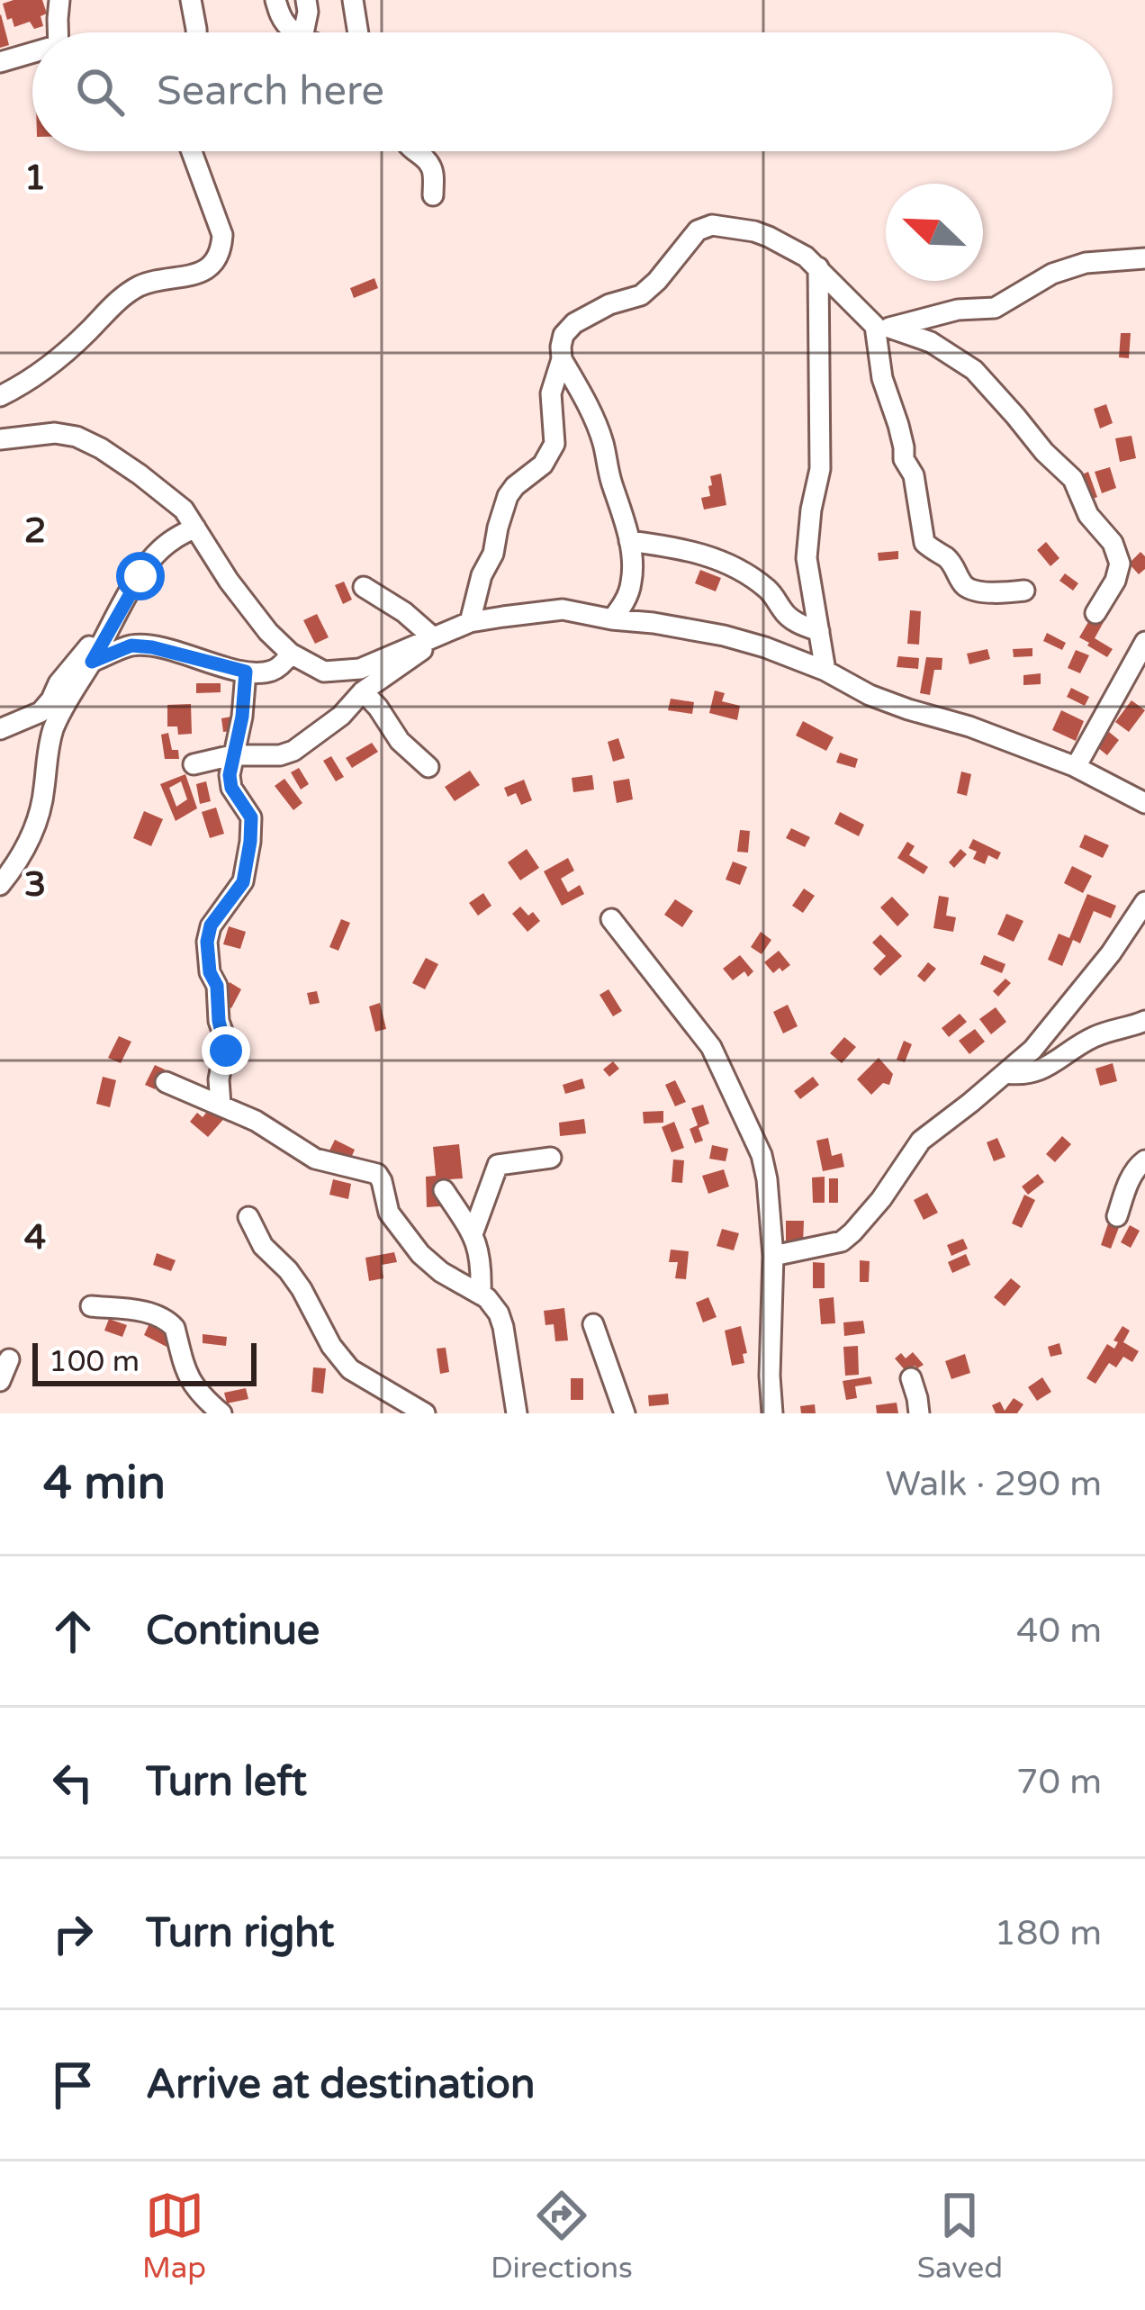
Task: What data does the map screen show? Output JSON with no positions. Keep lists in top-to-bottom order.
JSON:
{
  "scale_bar": "100 m",
  "north": "top left",
  "page": {
    "search": "Search here",
    "scale": "100 m",
    "heading": ["4 min", "Walk · 290 m"],
    "list": [
      ["Continue", "40 m"],
      ["Turn left", "70 m"],
      ["Turn right", "180 m"],
      "Arrive at destination"
    ],
    "nav": ["Map", "Directions", "Saved"]
  },
  "grid": {
    "rows": [
      "1",
      "2",
      "3",
      "4"
    ]
  }
}
